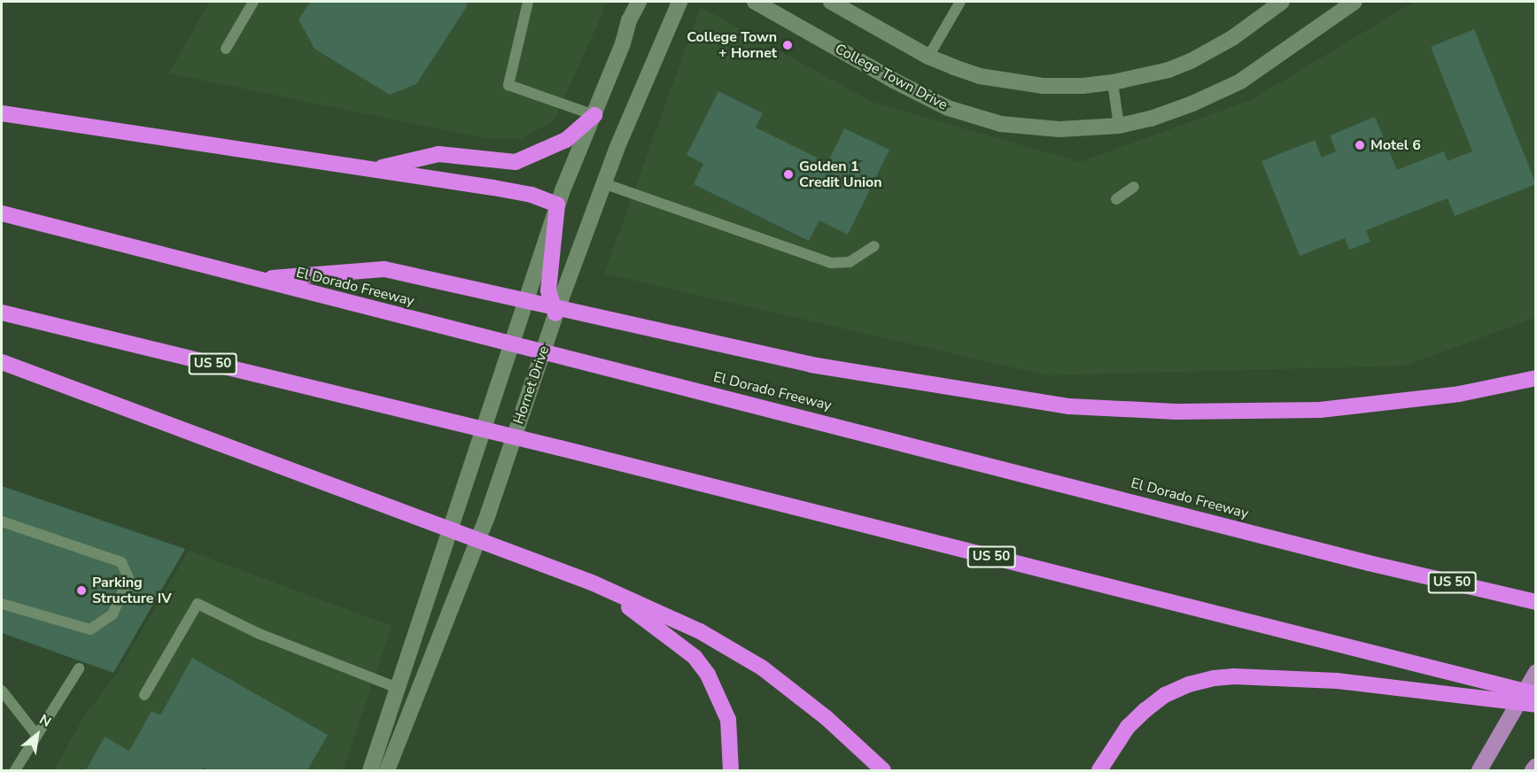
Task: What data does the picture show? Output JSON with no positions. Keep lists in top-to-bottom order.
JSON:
{
  "streets": {
    "highway": ["El Dorado Freeway", "US 50"],
    "street": ["College Town Drive", "Hornet Drive"]
  },
  "places": [
    "College Town + Hornet",
    "Motel 6",
    "Golden 1 Credit Union",
    "Parking Structure IV"
  ],
  "north": "top right"
}
